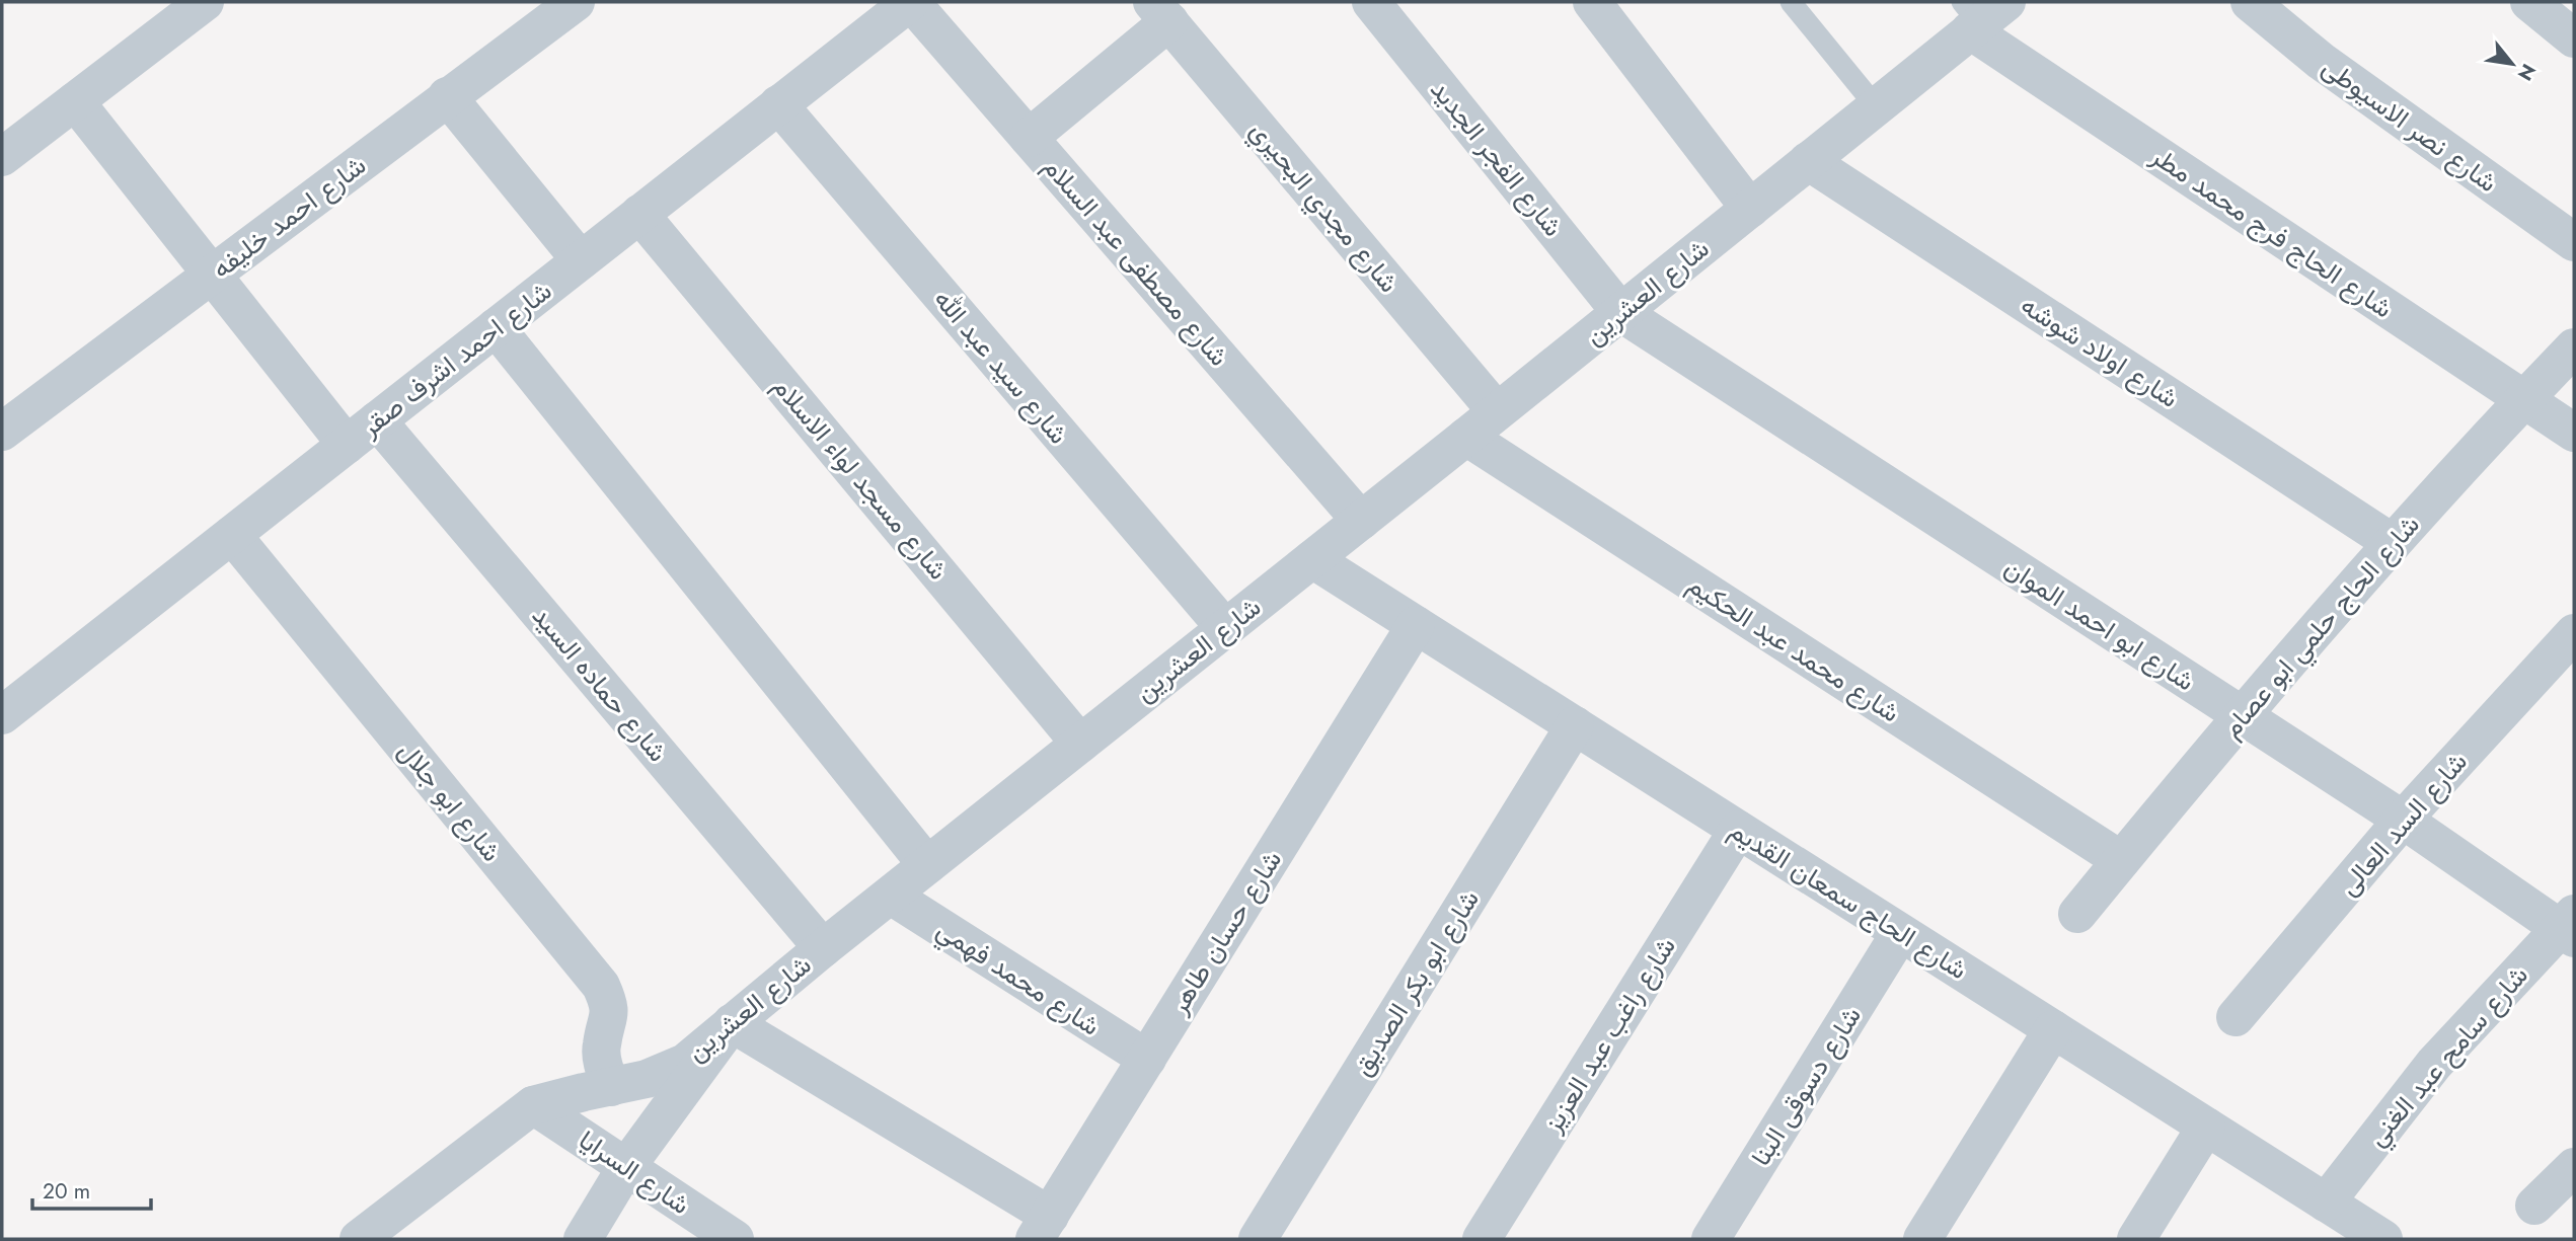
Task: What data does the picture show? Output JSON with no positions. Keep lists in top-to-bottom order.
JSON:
{
  "streets": {
    "street": [
      "شارع نصر الاسيوطى",
      "شارع الفجر الجديد",
      "شارع مجدي البحيري",
      "شارع احمد خليفه",
      "شارع الحاج فرج محمد مطر",
      "شارع مصطفى عبد السلام",
      "شارع العشرين",
      "شارع اولاد شوشه",
      "شارع احمد اشرف صقر",
      "شارع سيد عبد الله",
      "شارع مسجد لواء الاسلام",
      "شارع ابو احمد الموان",
      "شارع الحاج حلمي ابو عصام",
      "شارع محمد عبد الحكيم",
      "شارع حماده السيد",
      "شارع ابو جلال",
      "شارع السد العالى",
      "شارع الحاج سمعان القديم",
      "شارع حسان طاهر",
      "شارع محمد فهمي",
      "شارع ابو بكر الصديق",
      "شارع راغب عبد العزيز",
      "شارع سامح عبد الغني",
      "شارع دسوقى البنا",
      "شارع السرايا"
    ]
  },
  "crossings": [
    ["شارع الفجر الجديد", "شارع العشرين"],
    ["شارع الفجر الجديد", "شارع ابو احمد الموان"],
    ["شارع مجدي البحيري", "شارع العشرين"],
    ["شارع الحاج فرج محمد مطر", "شارع العشرين"],
    ["شارع الحاج فرج محمد مطر", "شارع الحاج حلمي ابو عصام"],
    ["شارع مصطفى عبد السلام", "شارع العشرين"],
    ["شارع مصطفى عبد السلام", "شارع احمد اشرف صقر"],
    ["شارع العشرين", "شارع اولاد شوشه"],
    ["شارع العشرين", "شارع سيد عبد الله"],
    ["شارع العشرين", "شارع مسجد لواء الاسلام"],
    ["شارع العشرين", "شارع ابو احمد الموان"],
    ["شارع العشرين", "شارع محمد عبد الحكيم"],
    ["شارع العشرين", "شارع حماده السيد"],
    ["شارع العشرين", "شارع ابو جلال"],
    ["شارع العشرين", "شارع الحاج سمعان القديم"],
    ["شارع العشرين", "شارع محمد فهمي"],
    ["شارع العشرين", "شارع السرايا"],
    ["شارع اولاد شوشه", "شارع الحاج حلمي ابو عصام"],
    ["شارع احمد اشرف صقر", "شارع سيد عبد الله"],
    ["شارع احمد اشرف صقر", "شارع مسجد لواء الاسلام"],
    ["شارع احمد اشرف صقر", "شارع حماده السيد"],
    ["شارع احمد اشرف صقر", "شارع ابو جلال"],
    ["شارع ابو احمد الموان", "شارع الحاج حلمي ابو عصام"],
    ["شارع ابو احمد الموان", "شارع السد العالى"],
    ["شارع ابو احمد الموان", "شارع سامح عبد الغني"],
    ["شارع الحاج حلمي ابو عصام", "شارع محمد عبد الحكيم"],
    ["شارع الحاج سمعان القديم", "شارع حسان طاهر"],
    ["شارع الحاج سمعان القديم", "شارع ابو بكر الصديق"],
    ["شارع الحاج سمعان القديم", "شارع راغب عبد العزيز"],
    ["شارع الحاج سمعان القديم", "شارع سامح عبد الغني"],
    ["شارع الحاج سمعان القديم", "شارع دسوقى البنا"],
    ["شارع حسان طاهر", "شارع محمد فهمي"]
  ],
  "scale_bar": "20 m",
  "north": "bottom right"
}
